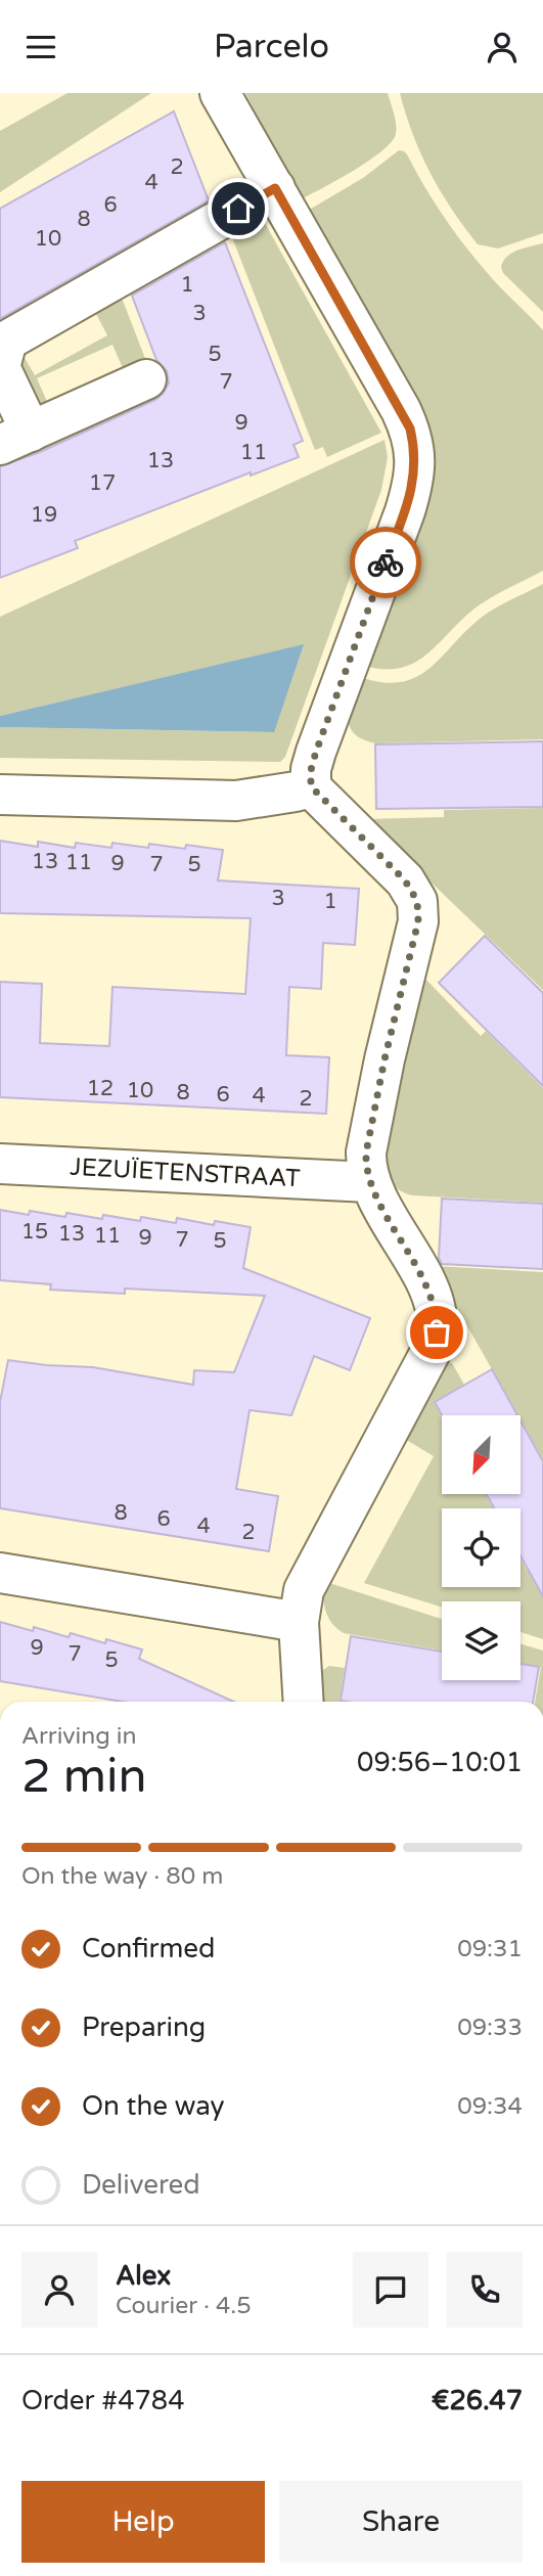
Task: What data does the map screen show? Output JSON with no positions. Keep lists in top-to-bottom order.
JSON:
{
  "streets": {
    "street": ["JEZUÏETENSTRAAT"]
  },
  "house_numbers": [
    "2",
    "4",
    "6",
    "8",
    "10",
    "1",
    "3",
    "5",
    "7",
    "9",
    "11",
    "13",
    "17",
    "19",
    "13",
    "11",
    "9",
    "7",
    "5",
    "3",
    "1",
    "12",
    "10",
    "8",
    "6",
    "4",
    "2",
    "15",
    "13",
    "11",
    "9",
    "7",
    "5",
    "8",
    "6",
    "4",
    "2",
    "9",
    "7",
    "5"
  ],
  "north": "bottom left",
  "page": {
    "header": "Parcelo",
    "heading": ["2 min", "Arriving in", "09:56–10:01"],
    "panel": [
      "Alex",
      "Courier · 4.5",
      "Order #4784",
      "€26.47"
    ],
    "bar": "On the way · 80 m",
    "list": [
      ["Confirmed", "09:31"],
      ["Preparing", "09:33"],
      ["On the way", "09:34"],
      "Delivered"
    ],
    "buttons": ["Help", "Share"]
  }
}
